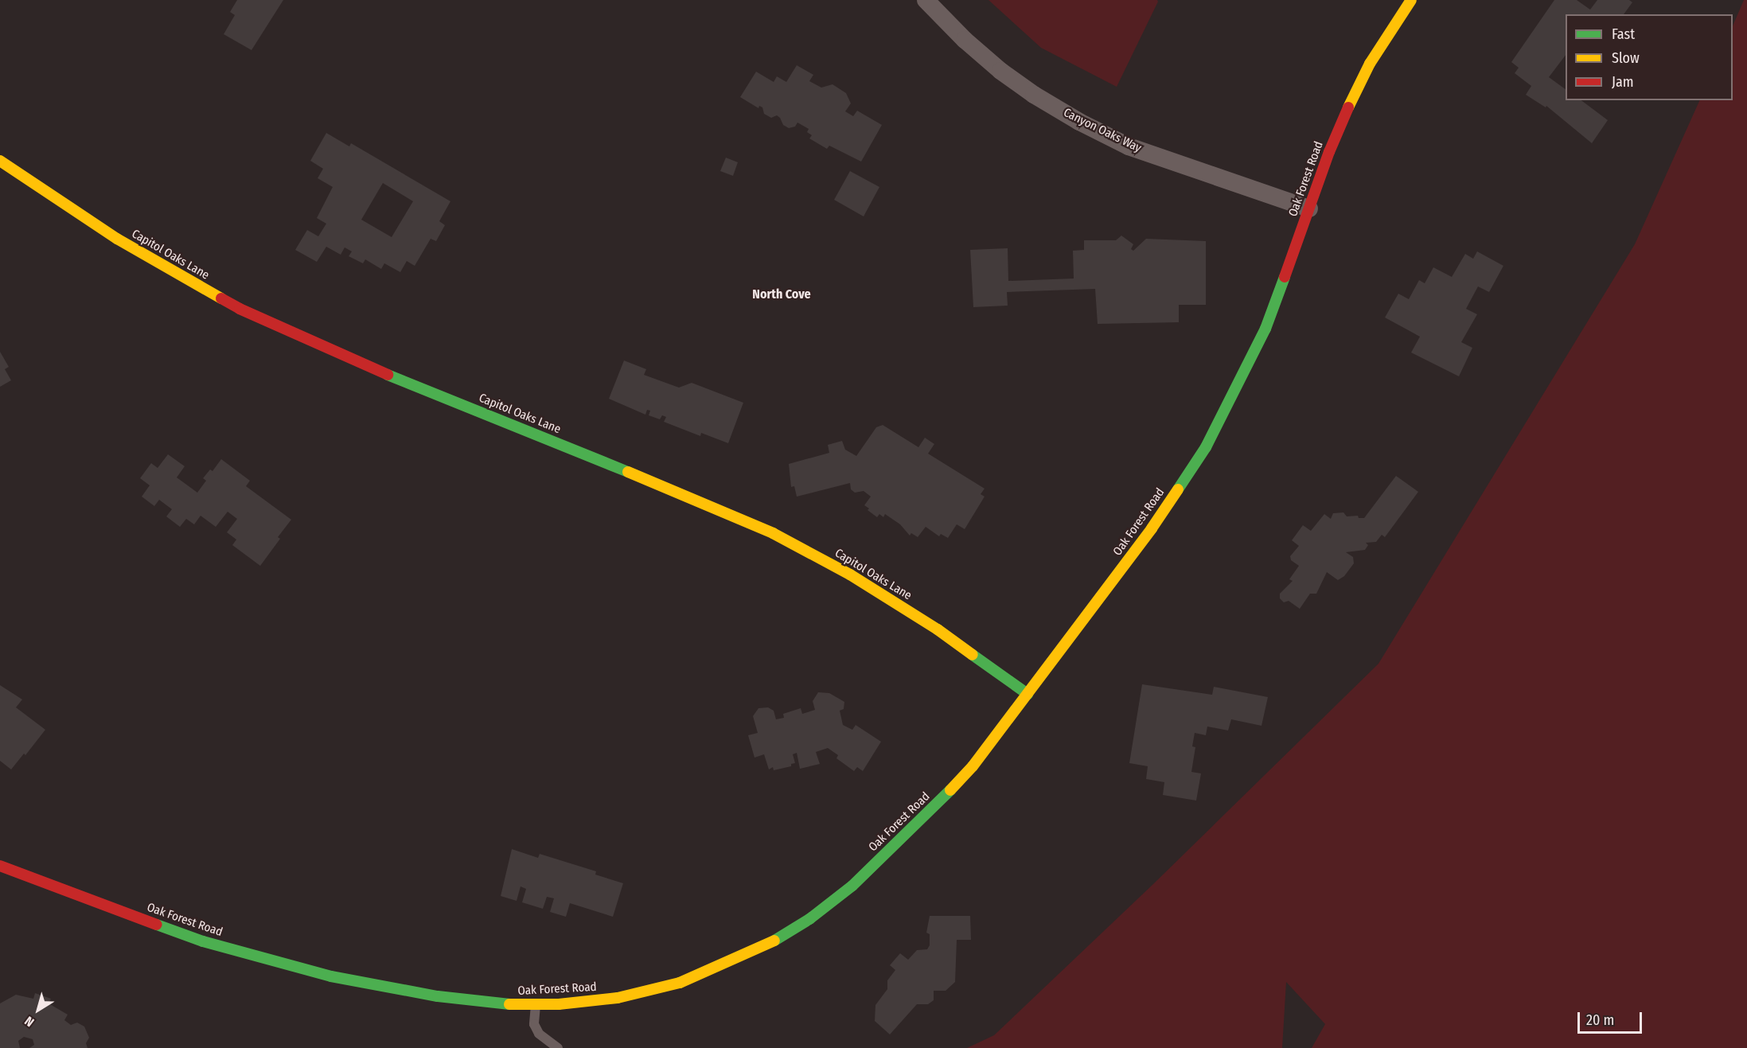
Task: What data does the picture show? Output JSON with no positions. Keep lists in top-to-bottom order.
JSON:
{
  "streets": {
    "street": ["Canyon Oaks Way", "Oak Forest Road", "Capitol Oaks Lane"]
  },
  "crossings": [
    ["Canyon Oaks Way", "Oak Forest Road"],
    ["Oak Forest Road", "Capitol Oaks Lane"]
  ],
  "districts": ["North Cove"],
  "legend": ["Fast", "Slow", "Jam"],
  "scale_bar": "20 m",
  "north": "bottom left"
}
